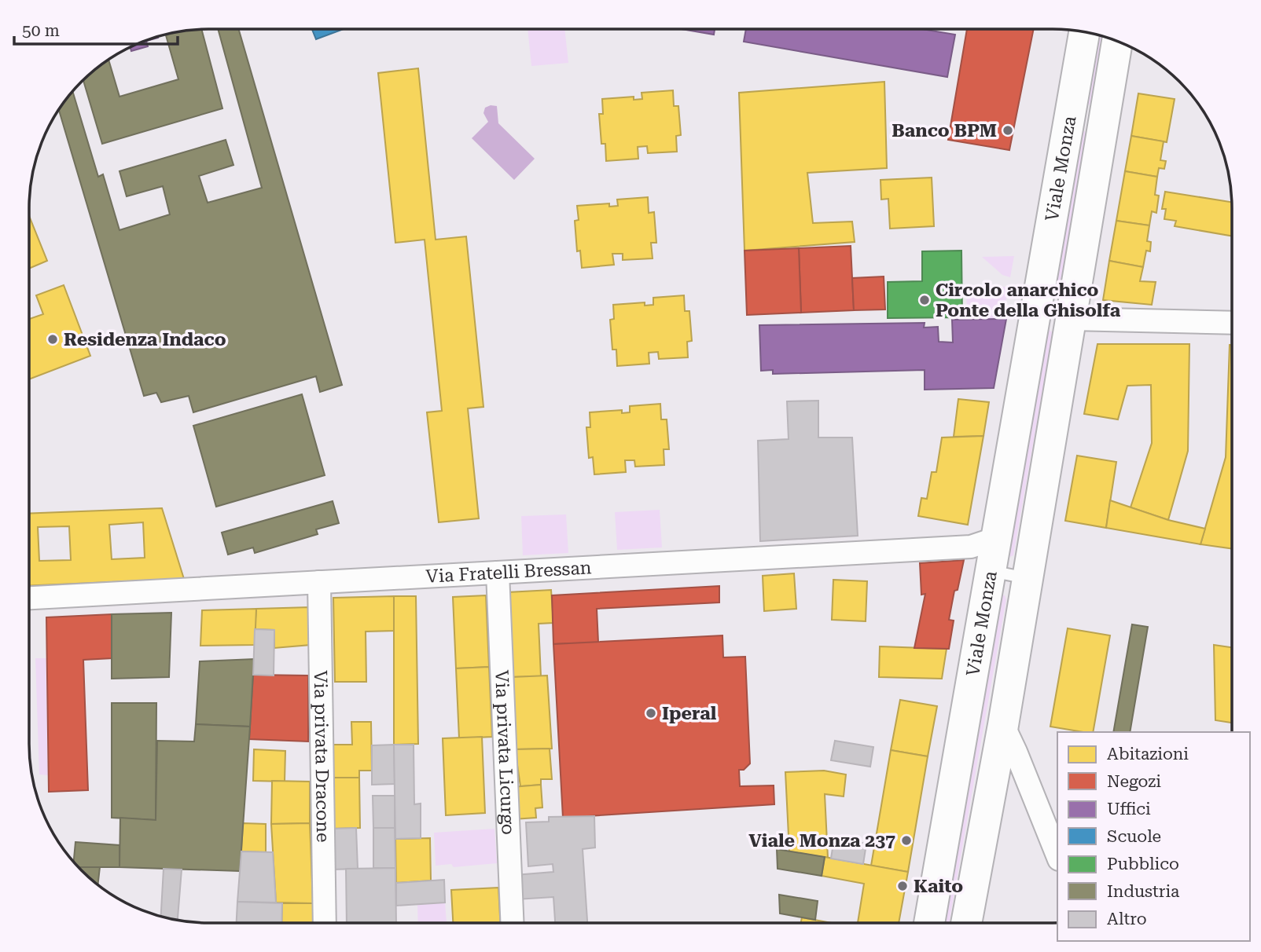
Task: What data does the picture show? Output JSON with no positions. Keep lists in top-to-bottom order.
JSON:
{
  "streets": {
    "main road": ["Viale Monza"],
    "street": ["Via Fratelli Bressan", "Via privata Licurgo", "Via privata Dracone"]
  },
  "crossings": [
    ["Viale Monza", "Via Fratelli Bressan"],
    ["Via Fratelli Bressan", "Via privata Licurgo"],
    ["Via Fratelli Bressan", "Via privata Dracone"]
  ],
  "places": [
    "Banco BPM",
    "Circolo anarchico Ponte della Ghisolfa",
    "Residenza Indaco",
    "Iperal",
    "Viale Monza 237",
    "Kaito"
  ],
  "legend": [
    "Abitazioni",
    "Negozi",
    "Uffici",
    "Scuole",
    "Pubblico",
    "Industria",
    "Altro"
  ],
  "scale_bar": "50 m"
}
